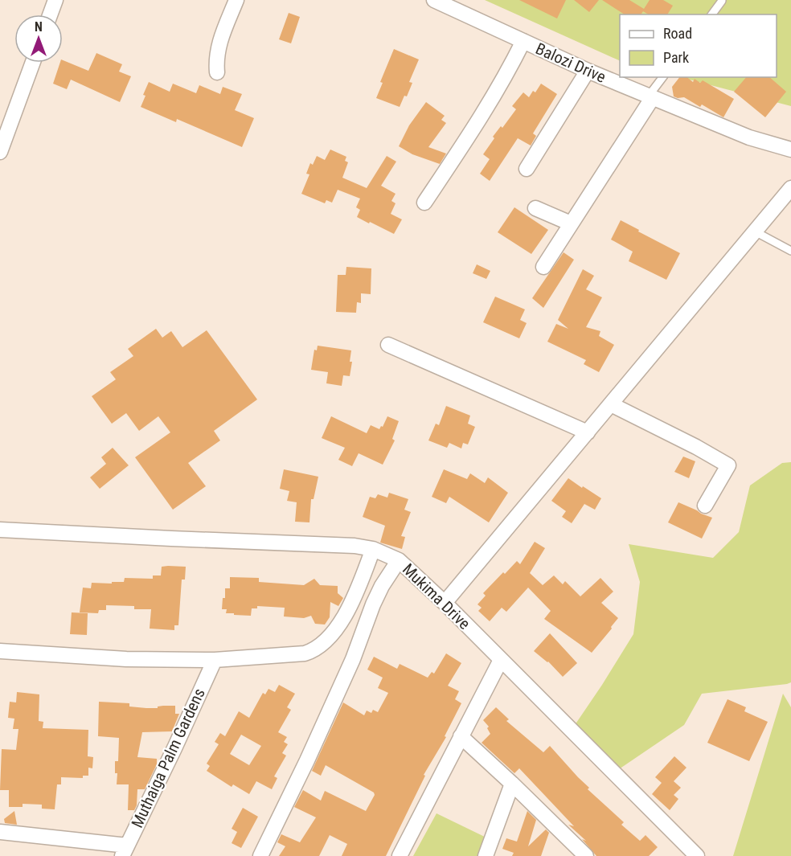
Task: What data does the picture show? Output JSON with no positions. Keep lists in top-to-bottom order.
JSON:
{
  "streets": {
    "street": ["Balozi Drive", "Mukima Drive", "Muthaiga Palm Gardens"]
  },
  "legend": ["Road", "Park"],
  "north": "top"
}
